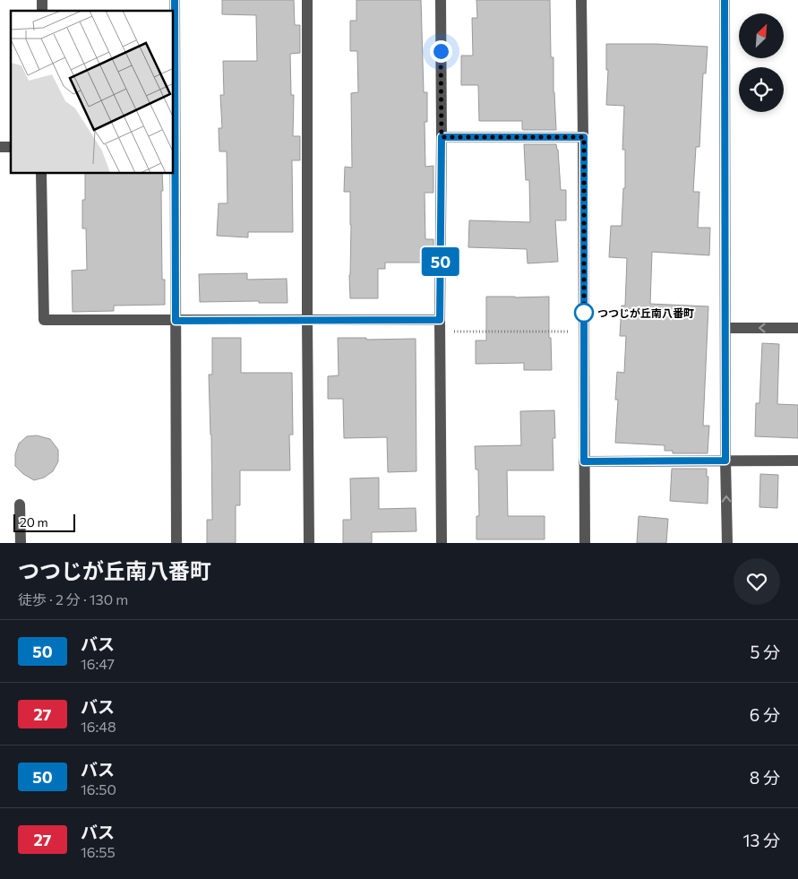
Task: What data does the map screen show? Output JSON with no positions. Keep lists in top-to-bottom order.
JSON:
{
  "places": ["つつじが丘南八番町"],
  "lines": ["bus line 50"],
  "scale_bar": "20 m",
  "north": "top right",
  "page": {
    "on_map": "50",
    "scale": "20 m",
    "heading": ["つつじが丘南八番町", "徒歩 · 2 分 · 130 m"],
    "list": [
      {
        "mark": "50",
        "name": "バス",
        "note": "16:47",
        "value": "5 分"
      },
      {
        "mark": "27",
        "name": "バス",
        "note": "16:48",
        "value": "6 分"
      },
      {
        "mark": "50",
        "name": "バス",
        "note": "16:50",
        "value": "8 分"
      },
      {
        "mark": "27",
        "name": "バス",
        "note": "16:55",
        "value": "13 分"
      }
    ]
  }
}
